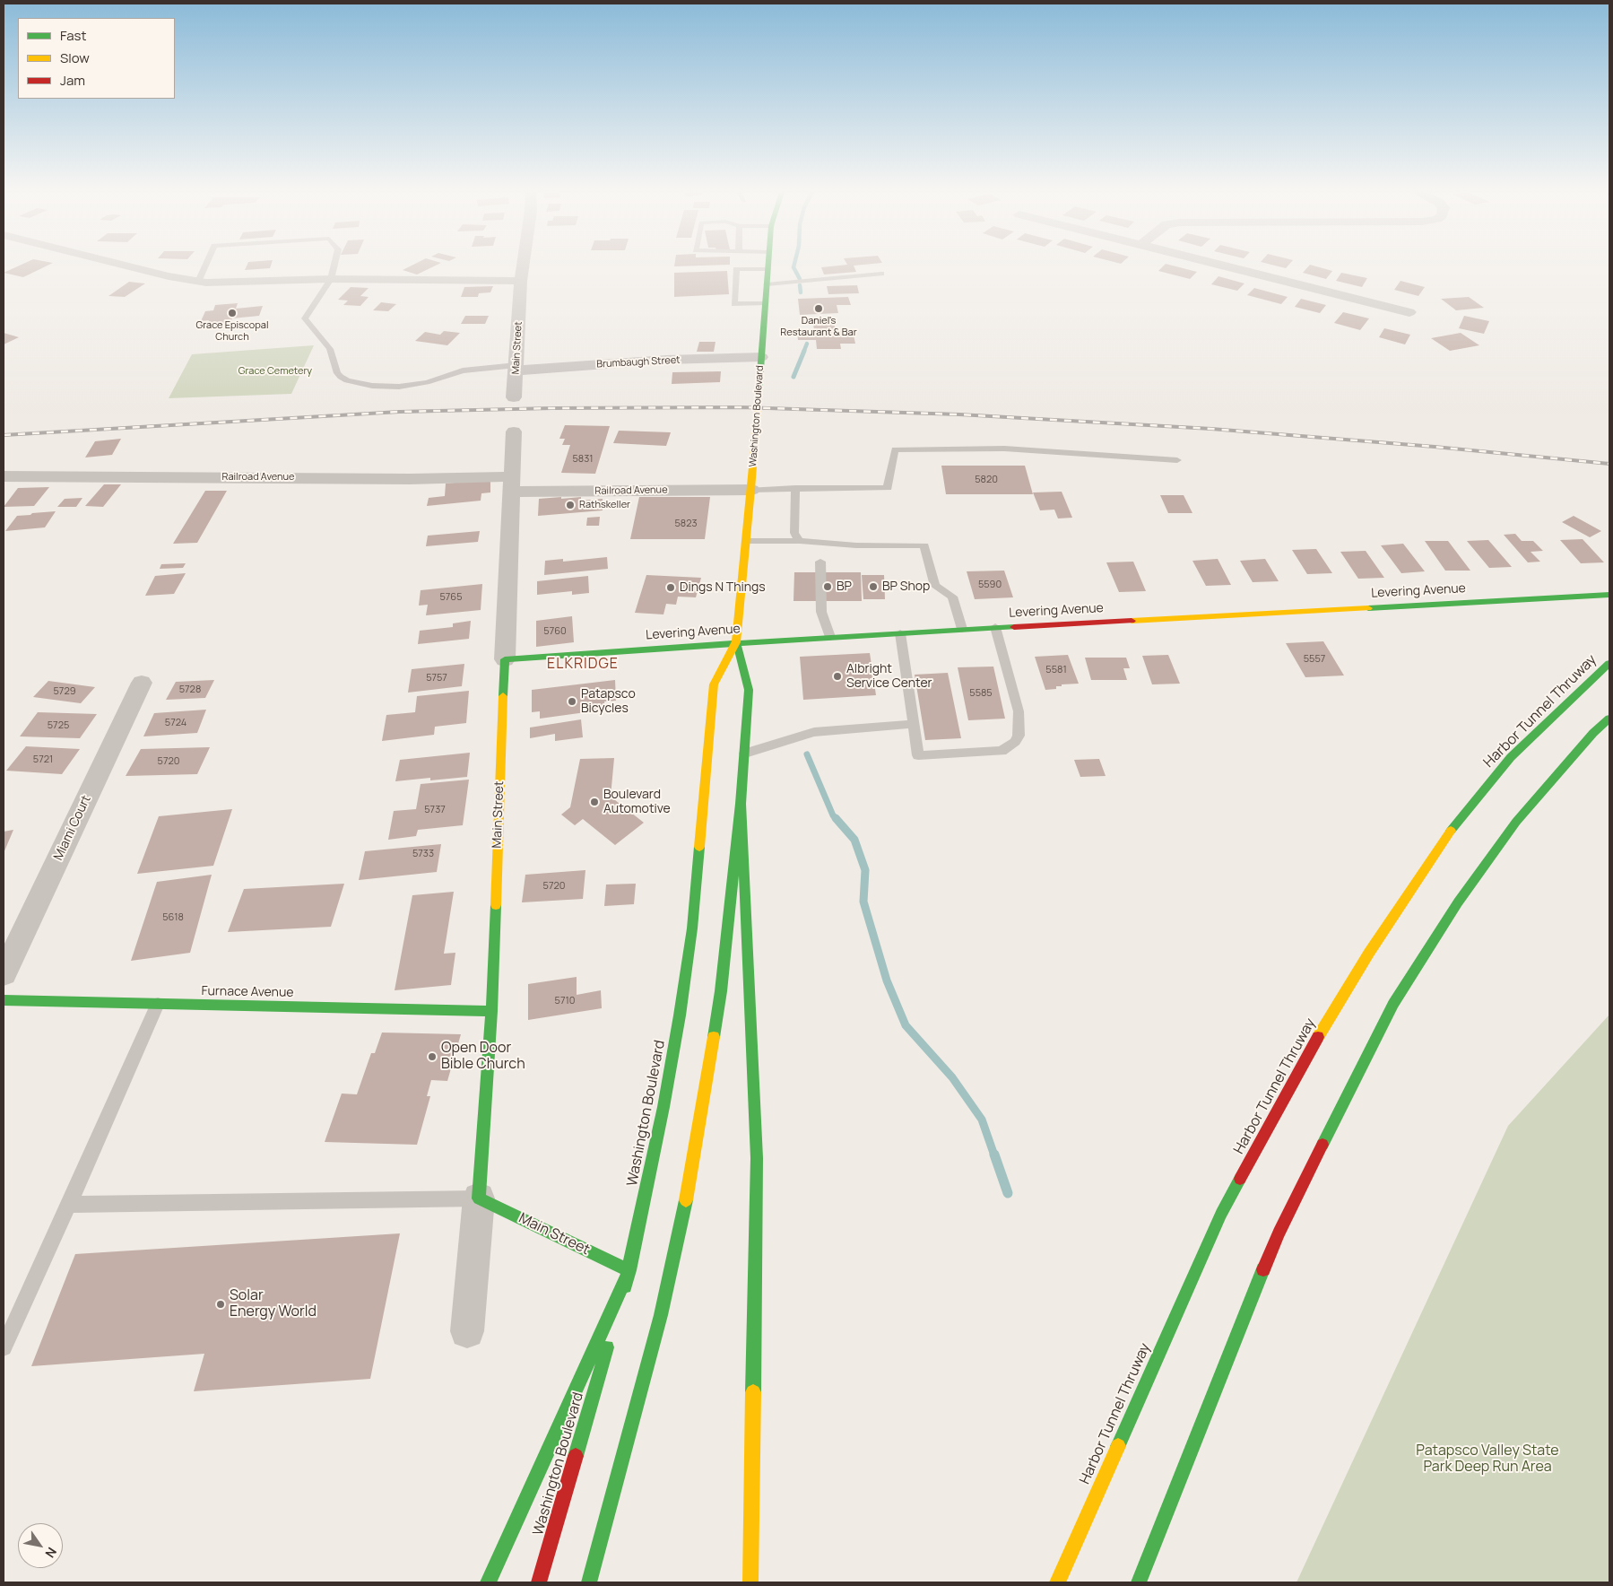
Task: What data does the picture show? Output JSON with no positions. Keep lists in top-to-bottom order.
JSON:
{
  "streets": {
    "main road": [
      "Main Street",
      "Washington Boulevard",
      "Levering Avenue",
      "Harbor Tunnel Thruway",
      "Furnace Avenue"
    ],
    "street": ["Brumbaugh Street", "Railroad Avenue", "Miami Court"]
  },
  "crossings": [
    ["Main Street", "Brumbaugh Street"],
    ["Main Street", "Washington Boulevard"],
    ["Main Street", "Railroad Avenue"],
    ["Main Street", "Levering Avenue"],
    ["Main Street", "Furnace Avenue"],
    ["Brumbaugh Street", "Washington Boulevard"],
    ["Washington Boulevard", "Railroad Avenue"],
    ["Washington Boulevard", "Levering Avenue"]
  ],
  "districts": ["ELKRIDGE"],
  "parks": ["Grace Cemetery", "Patapsco Valley State Park Deep Run Area"],
  "places": [
    "Daniel's Restaurant & Bar",
    "Grace Episcopal Church",
    "Rathskeller",
    "BP",
    "BP Shop",
    "Dings N Things",
    "Albright Service Center",
    "Patapsco Bicycles",
    "Boulevard Automotive",
    "Open Door Bible Church",
    "Solar Energy World"
  ],
  "house_numbers": [
    "5831",
    "5820",
    "5823",
    "5590",
    "5765",
    "5760",
    "5557",
    "5581",
    "5757",
    "5728",
    "5729",
    "5585",
    "5724",
    "5725",
    "5721",
    "5720",
    "5737",
    "5733",
    "5720",
    "5618",
    "5710"
  ],
  "legend": ["Fast", "Slow", "Jam"],
  "north": "bottom right"
}
